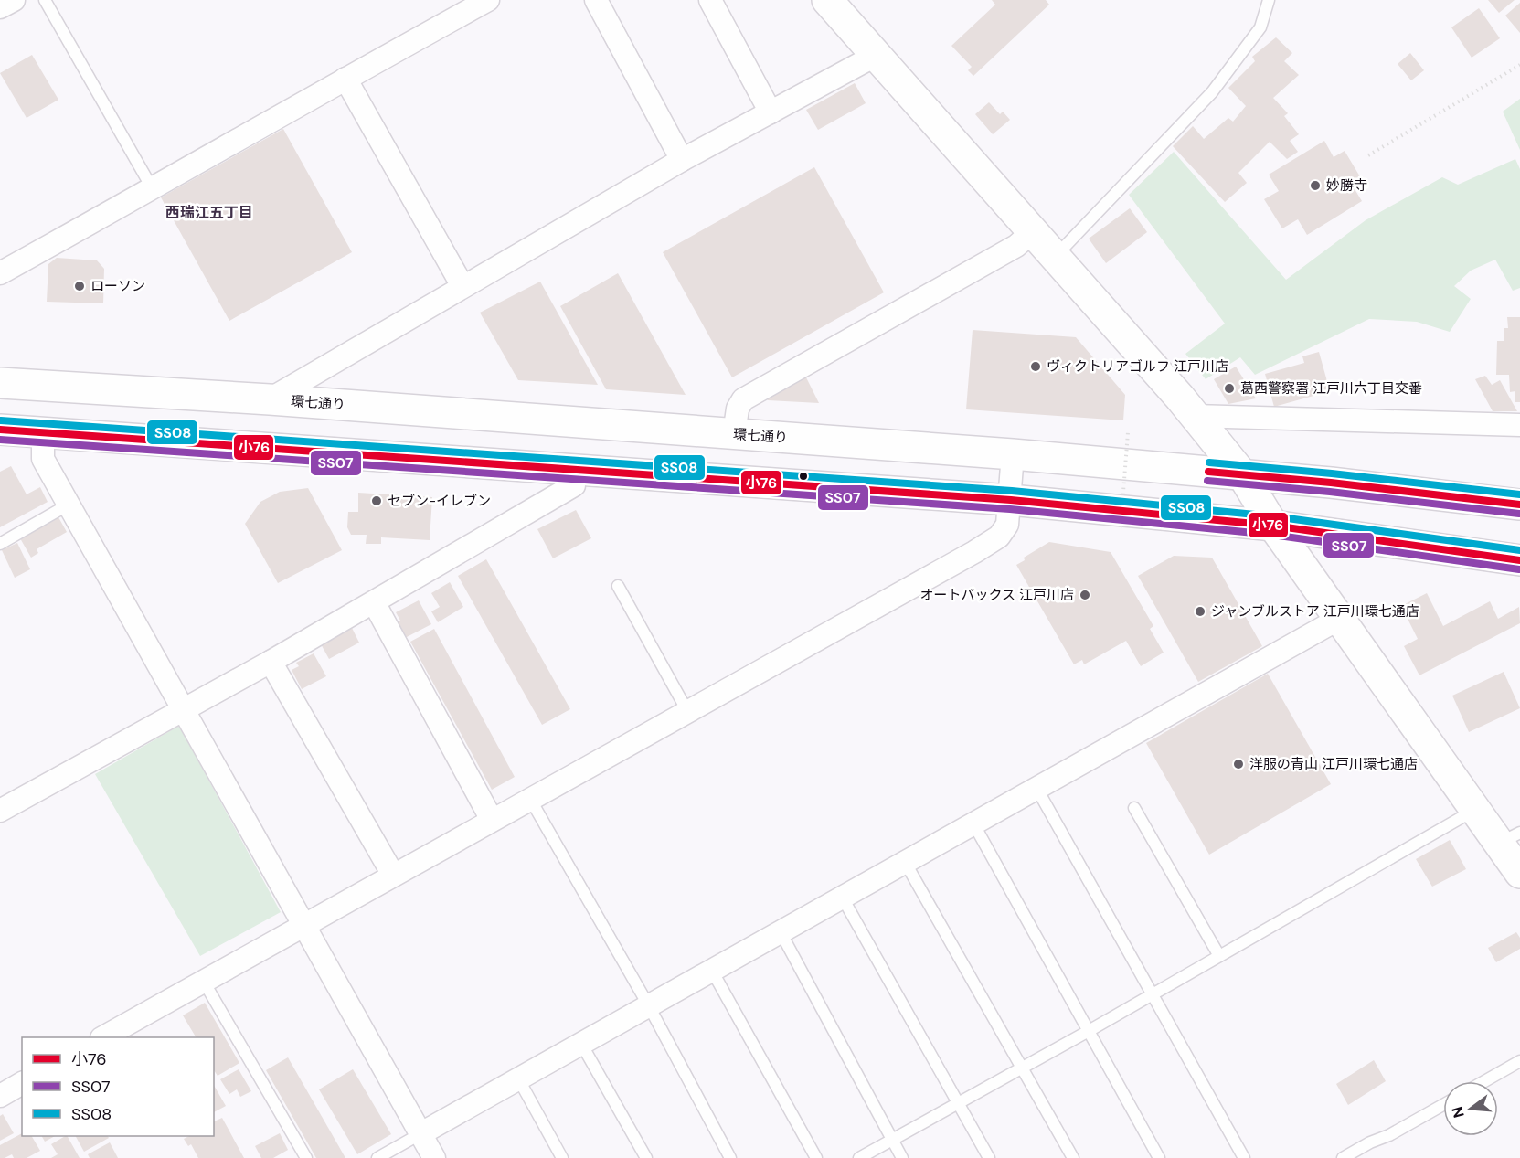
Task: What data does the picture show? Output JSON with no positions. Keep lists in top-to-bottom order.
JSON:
{
  "streets": {
    "main road": ["環七通り"]
  },
  "districts": ["西瑞江五丁目"],
  "places": [
    "妙勝寺",
    "ローソン",
    "ヴィクトリアゴルフ 江戸川店",
    "葛西警察署 江戸川六丁目交番",
    "セブン-イレブン",
    "オートバックス 江戸川店",
    "ジャンブルストア 江戸川環七通店",
    "洋服の青山 江戸川環七通店"
  ],
  "lines": ["transit line SS08", "transit line 小76", "transit line SS07"],
  "legend": ["小76", "SS07", "SS08"],
  "north": "left"
}
